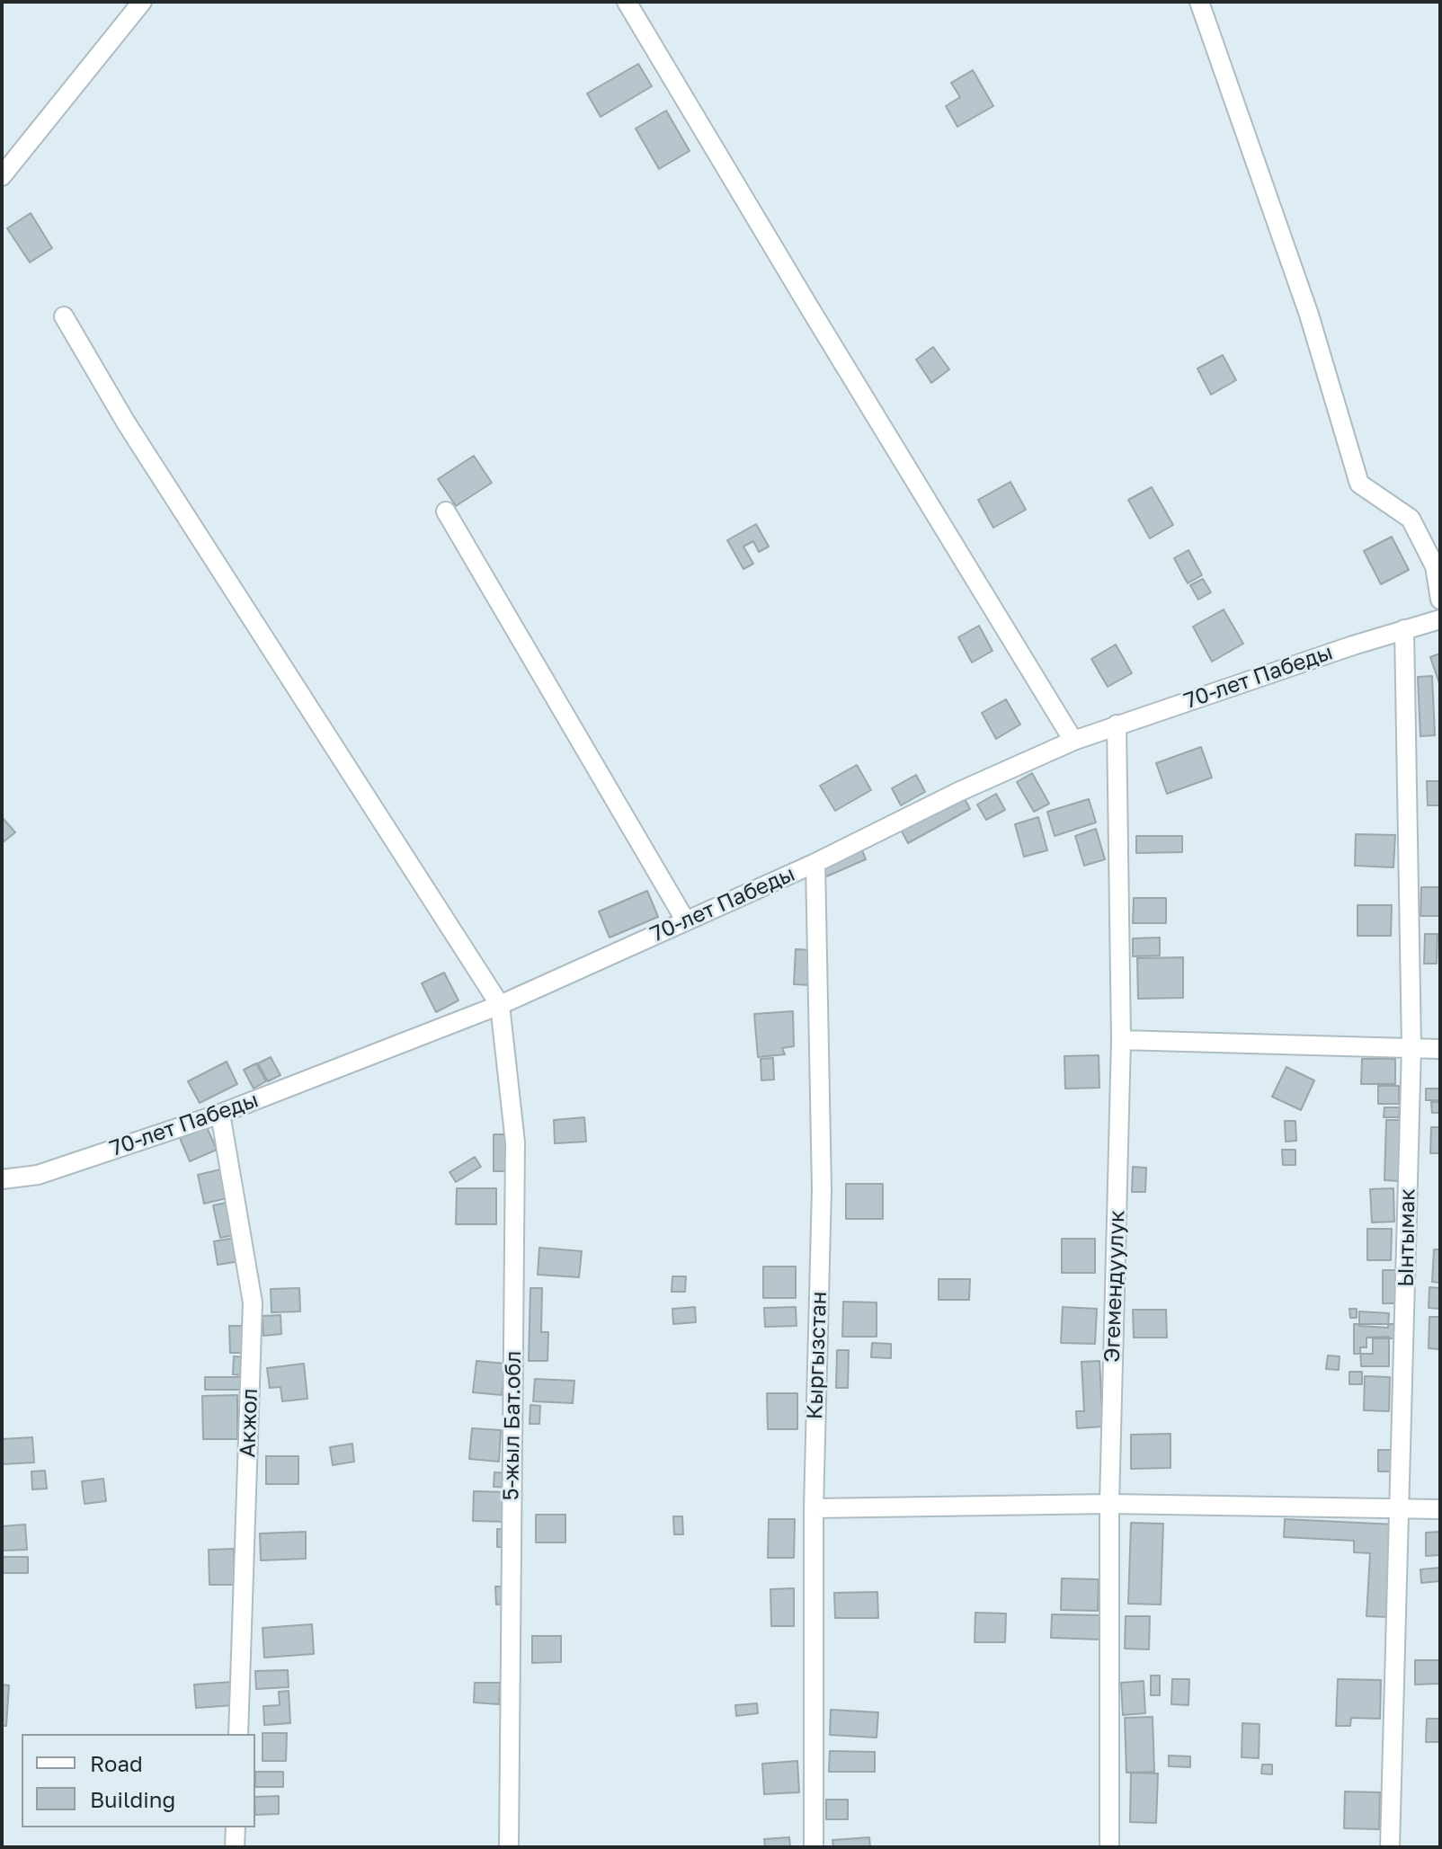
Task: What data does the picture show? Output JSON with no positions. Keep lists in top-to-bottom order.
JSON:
{
  "streets": {
    "street": [
      "70-лет Пабеды",
      "Ынтымак",
      "Эгемендуулук",
      "Кыргызстан",
      "Акжол",
      "5-жыл Бат.обл"
    ]
  },
  "crossings": [
    ["70-лет Пабеды", "Ынтымак"],
    ["70-лет Пабеды", "Эгемендуулук"],
    ["70-лет Пабеды", "Кыргызстан"],
    ["70-лет Пабеды", "Акжол"],
    ["70-лет Пабеды", "5-жыл Бат.обл"]
  ],
  "legend": ["Road", "Building"]
}
